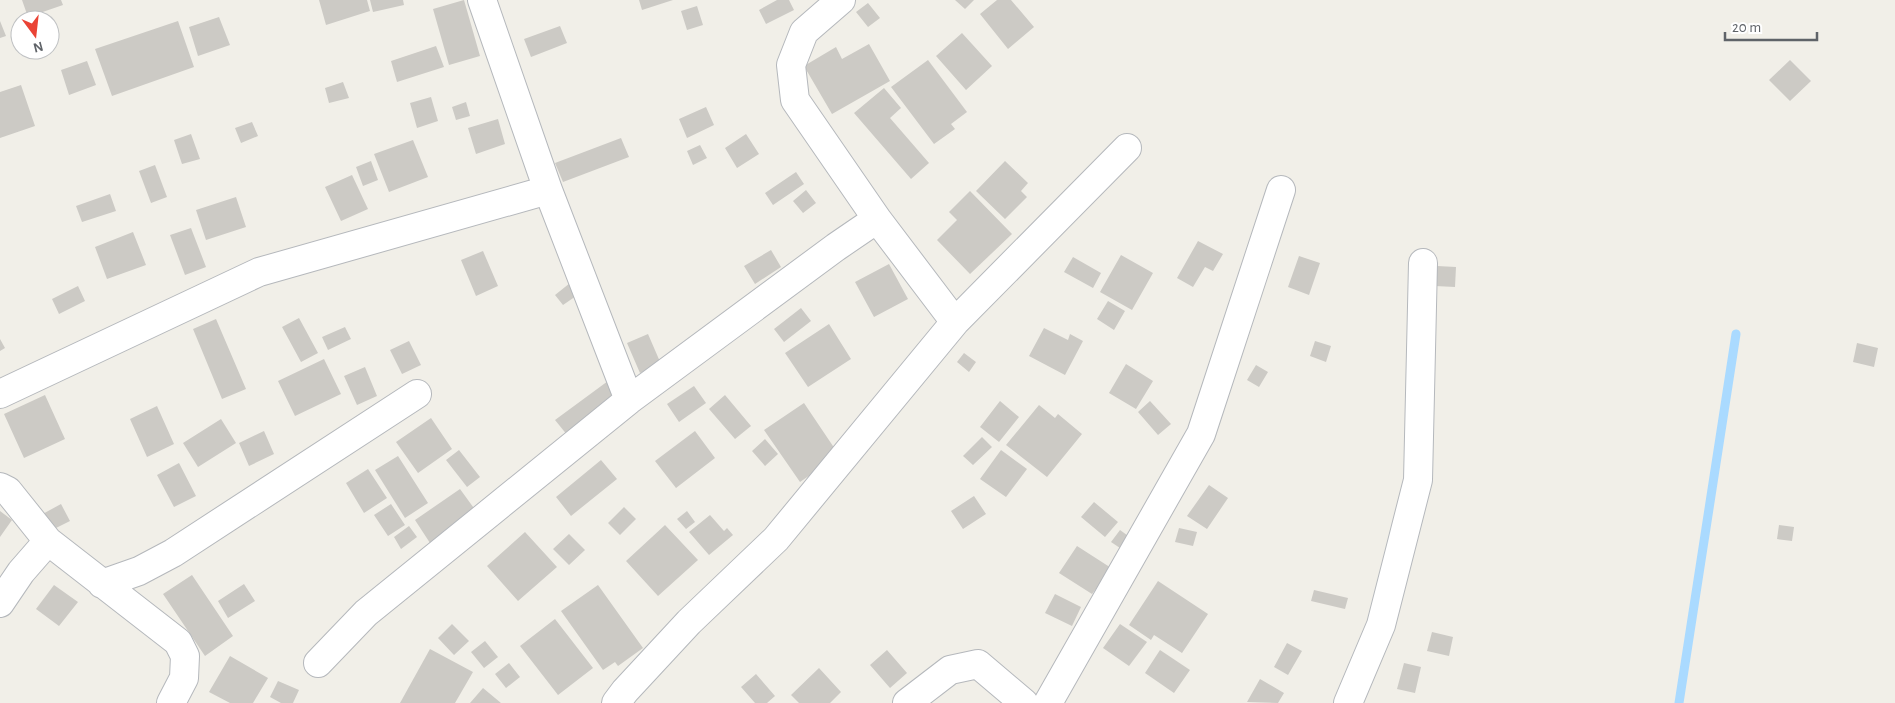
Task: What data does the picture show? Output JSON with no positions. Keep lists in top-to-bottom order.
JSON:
{
  "scale_bar": "20 m",
  "north": "bottom"
}
